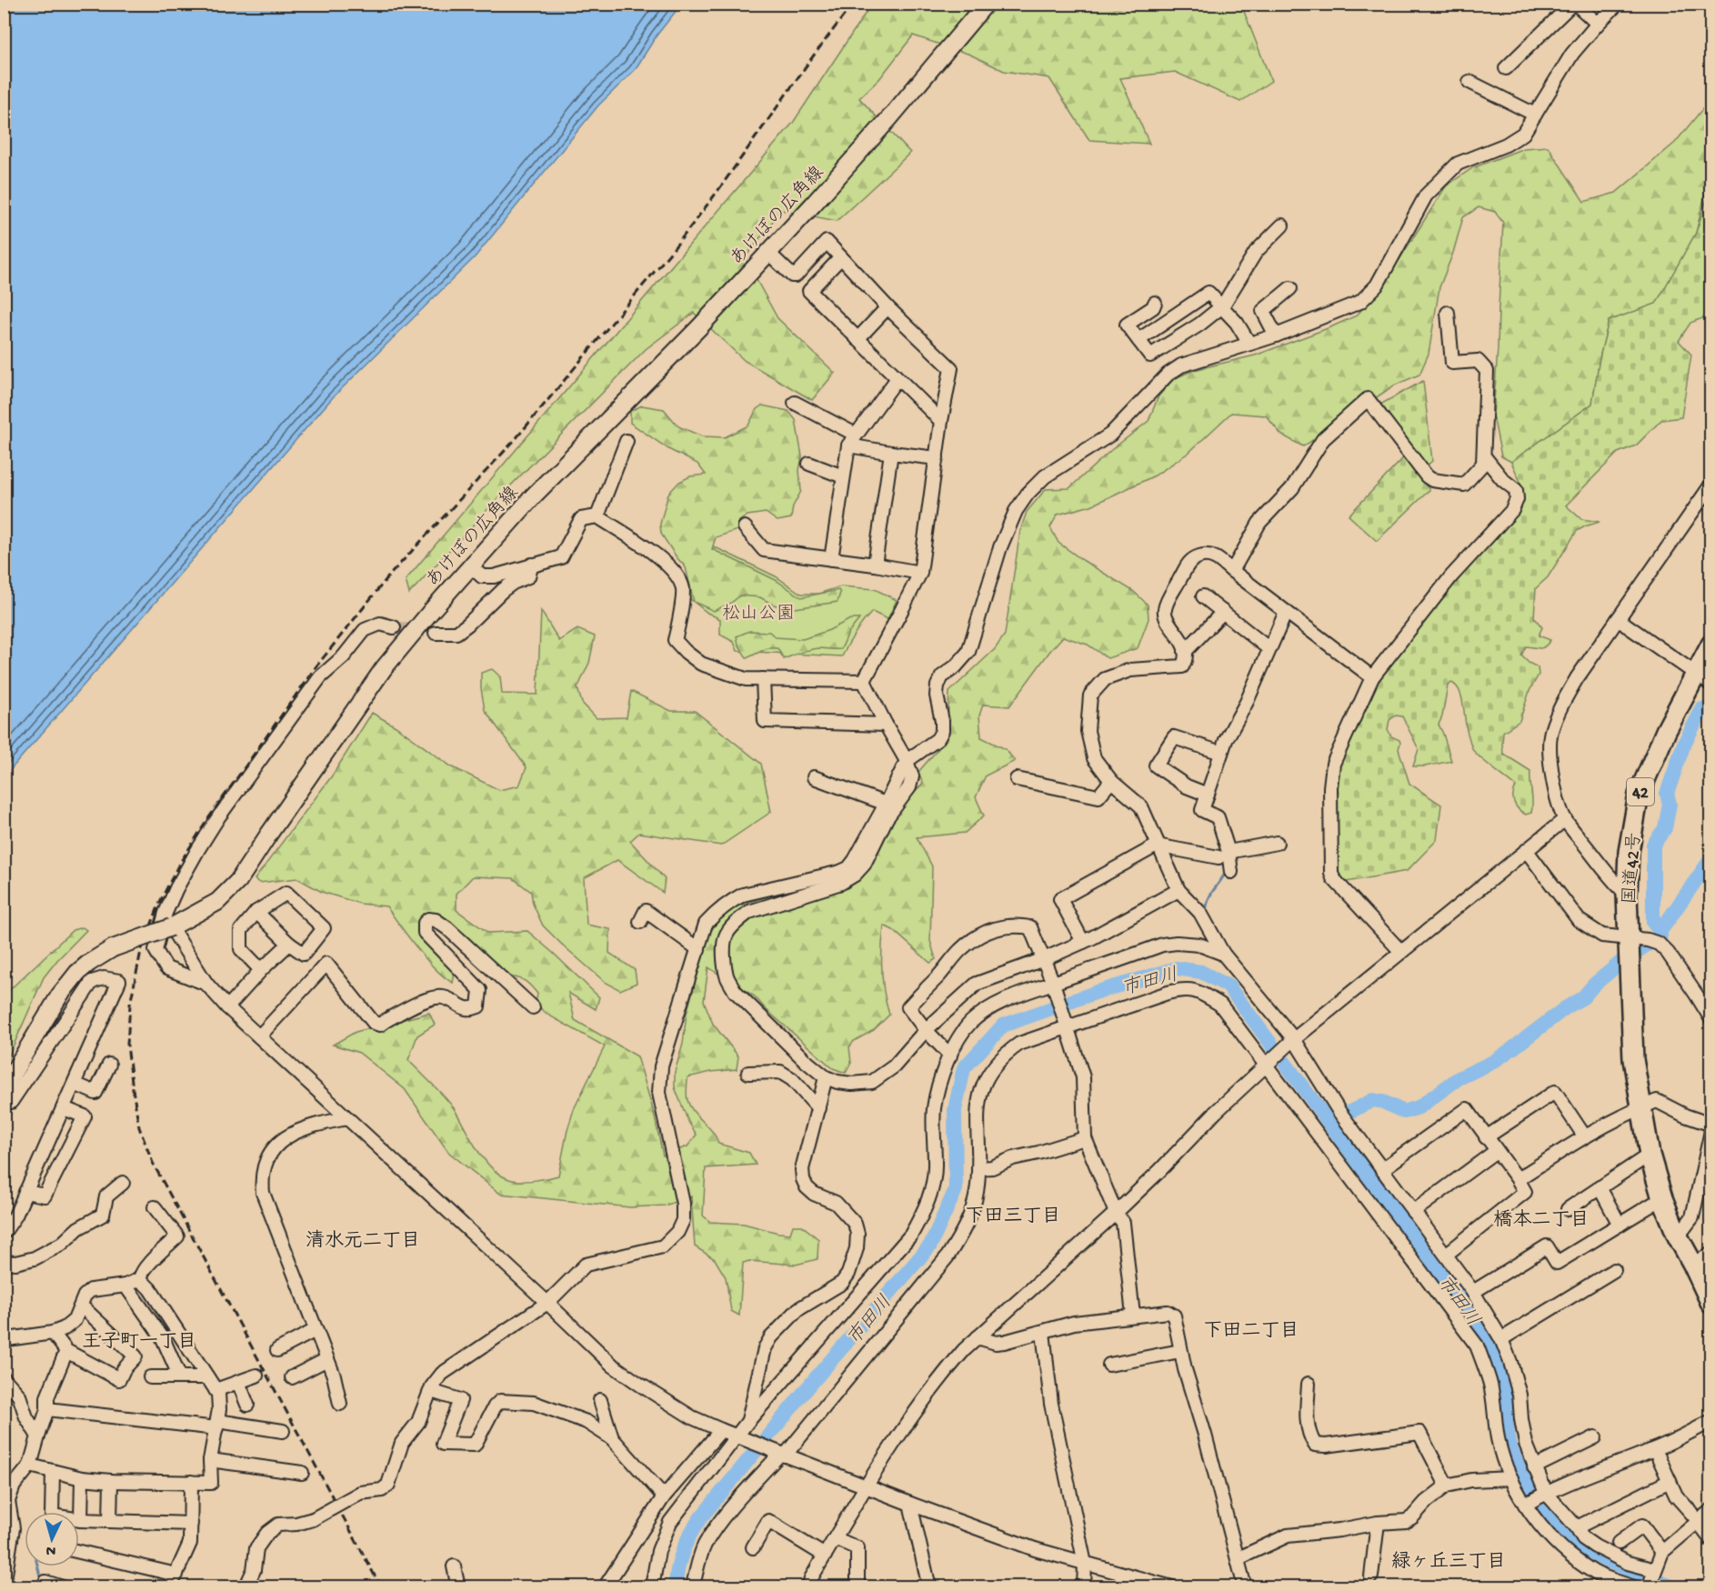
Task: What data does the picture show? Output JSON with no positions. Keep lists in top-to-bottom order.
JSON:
{
  "streets": {
    "highway": ["42", "国道42号"],
    "main road": ["あけぼの広角線"]
  },
  "districts": [
    "下田三丁目",
    "橋本二丁目",
    "清水元二丁目",
    "下田二丁目",
    "王子町一丁目",
    "緑ヶ丘三丁目"
  ],
  "water": ["市田川"],
  "parks": ["松山公園"],
  "north": "bottom"
}
